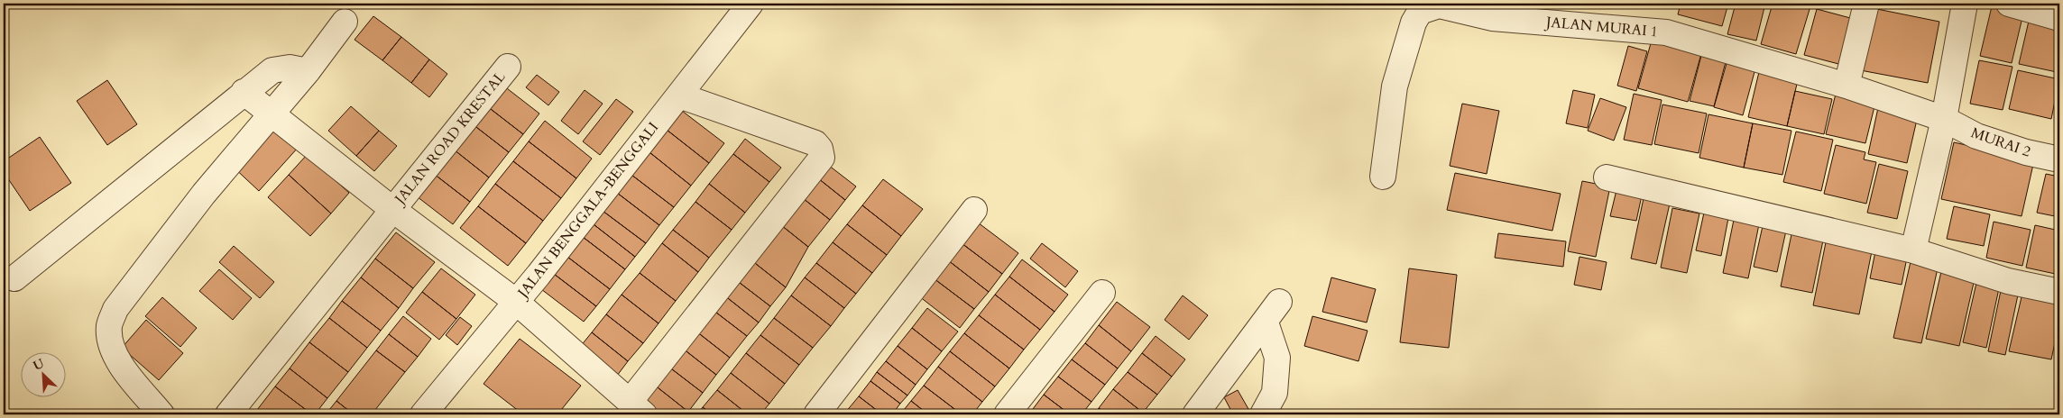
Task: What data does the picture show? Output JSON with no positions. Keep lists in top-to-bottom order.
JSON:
{
  "streets": {
    "street": [
      "JALAN MURAI 1",
      "JALAN ROAD KRESTAL",
      "MURAI 2",
      "JALAN BENGGALA-BENGGALI"
    ]
  },
  "crossings": [
    ["JALAN MURAI 1", "MURAI 2"]
  ],
  "north": "top left"
}
